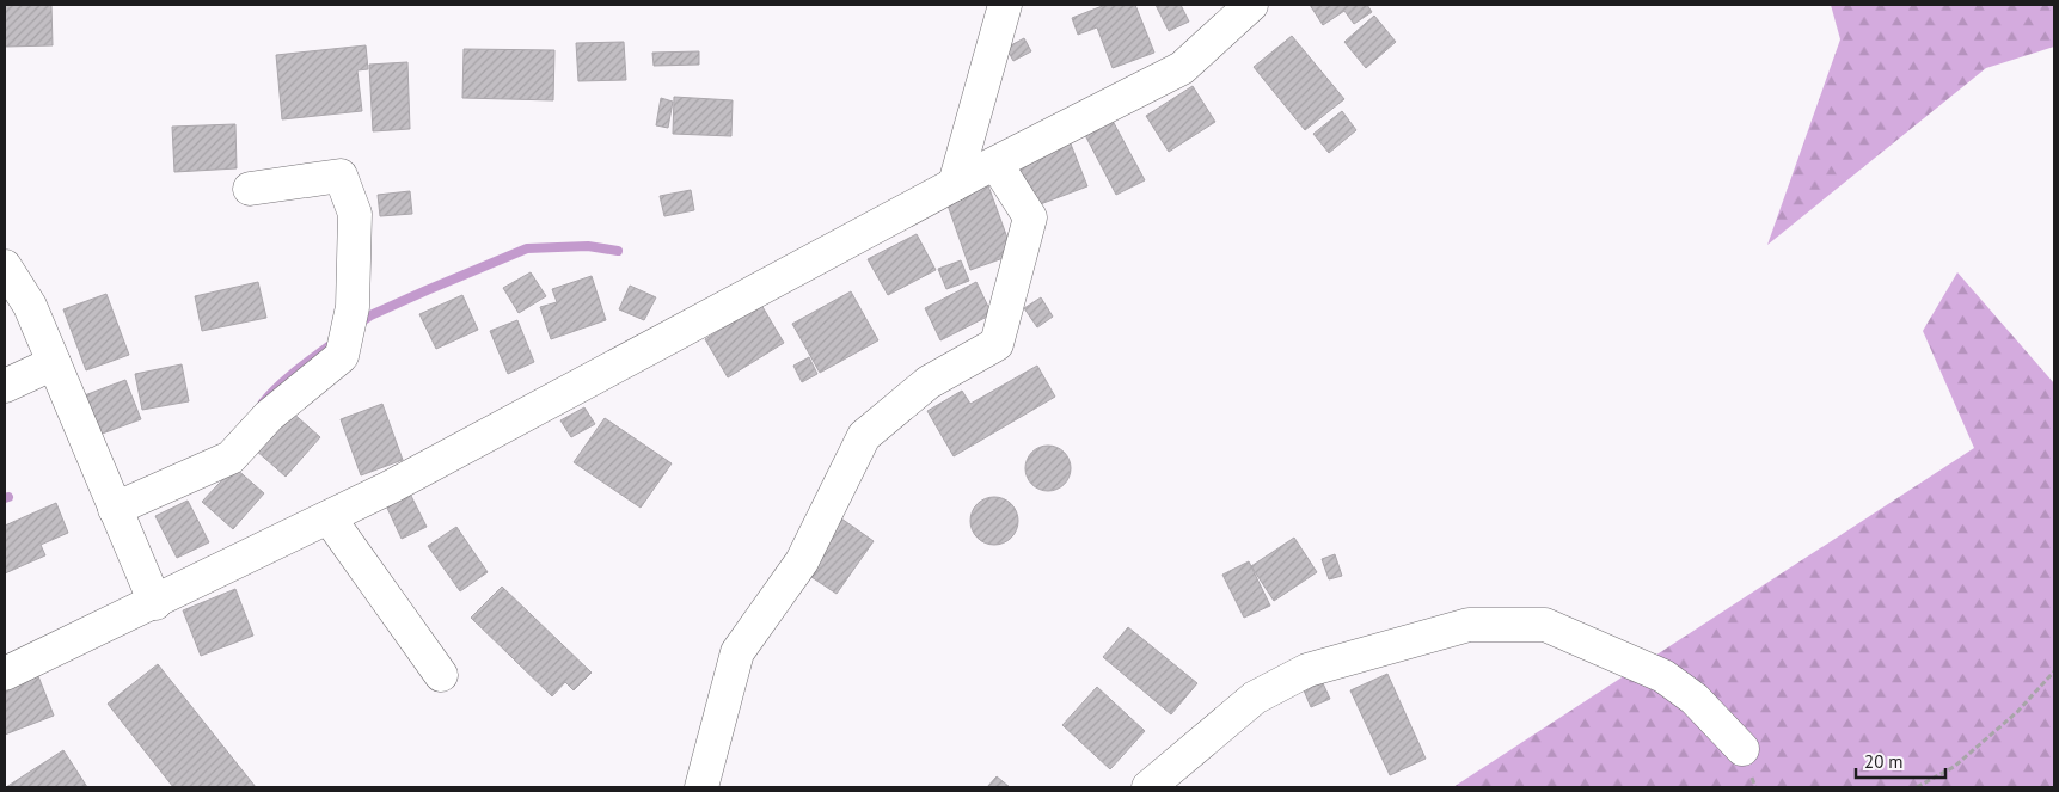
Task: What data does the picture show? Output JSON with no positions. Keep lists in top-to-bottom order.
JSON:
{
  "scale_bar": "20 m"
}
